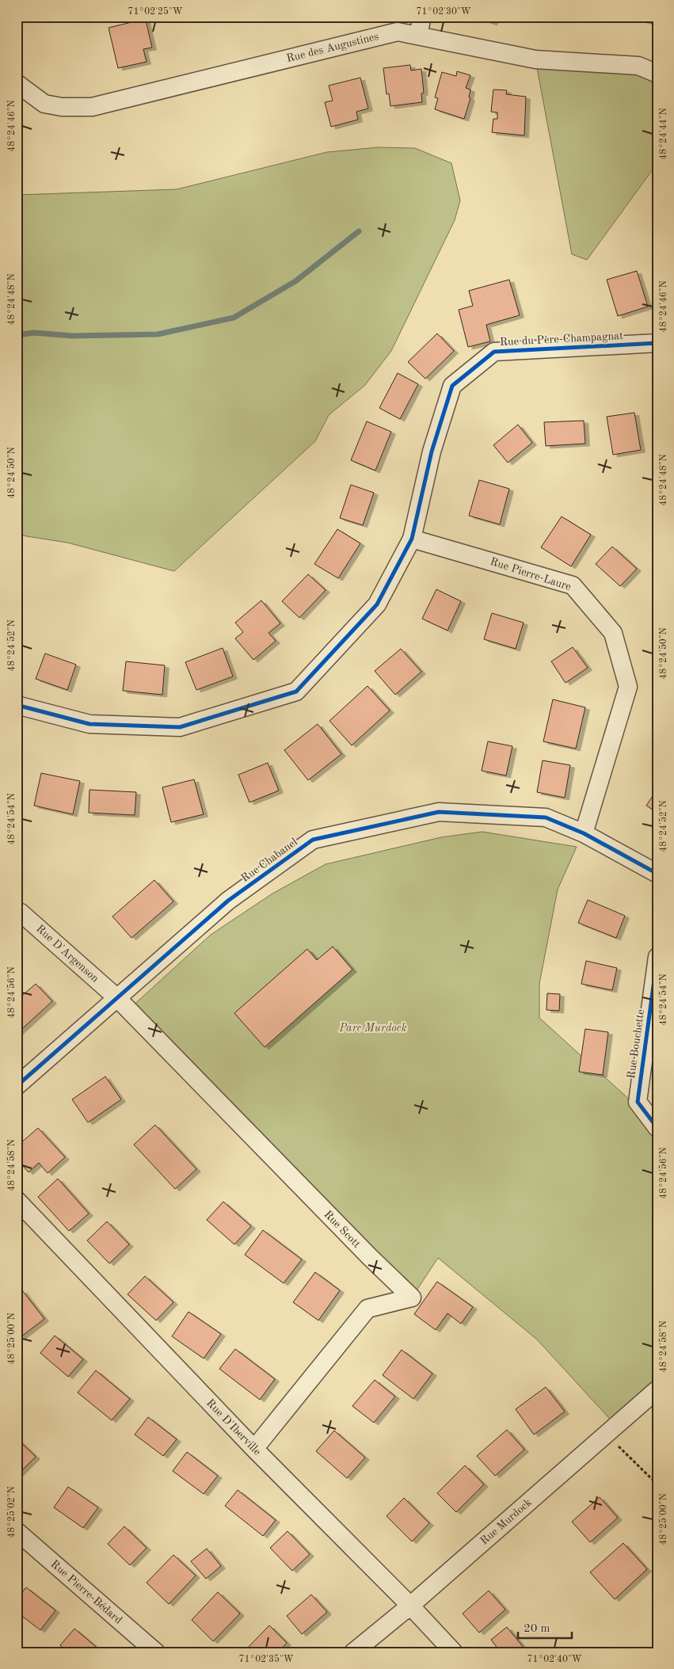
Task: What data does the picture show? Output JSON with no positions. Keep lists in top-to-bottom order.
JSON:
{
  "streets": {
    "street": [
      "Rue des Augustines",
      "Rue du Père-Champagnat",
      "Rue Pierre-Laure",
      "Rue Chabanel",
      "Rue D'Argenson",
      "Rue Bouchette",
      "Rue Scott",
      "Rue D'Iberville",
      "Rue Murdock",
      "Rue Pierre-Bédard"
    ]
  },
  "crossings": [
    ["Rue du Père-Champagnat", "Rue Pierre-Laure"],
    ["Rue Pierre-Laure", "Rue Chabanel"],
    ["Rue Chabanel", "Rue D'Argenson"],
    ["Rue Chabanel", "Rue Scott"],
    ["Rue D'Argenson", "Rue Scott"],
    ["Rue Scott", "Rue D'Iberville"],
    ["Rue D'Iberville", "Rue Murdock"]
  ],
  "parks": ["Parc Murdock"],
  "scale_bar": "20 m",
  "coordinates": [
    "71°02'25\"W",
    "71°02'30\"W",
    "48°24'46\"N",
    "48°24'44\"N",
    "48°24'48\"N",
    "48°24'50\"N",
    "48°24'52\"N",
    "48°24'54\"N",
    "48°24'56\"N",
    "48°24'58\"N",
    "48°25'00\"N",
    "48°25'02\"N",
    "71°02'35\"W",
    "71°02'40\"W"
  ]
}
